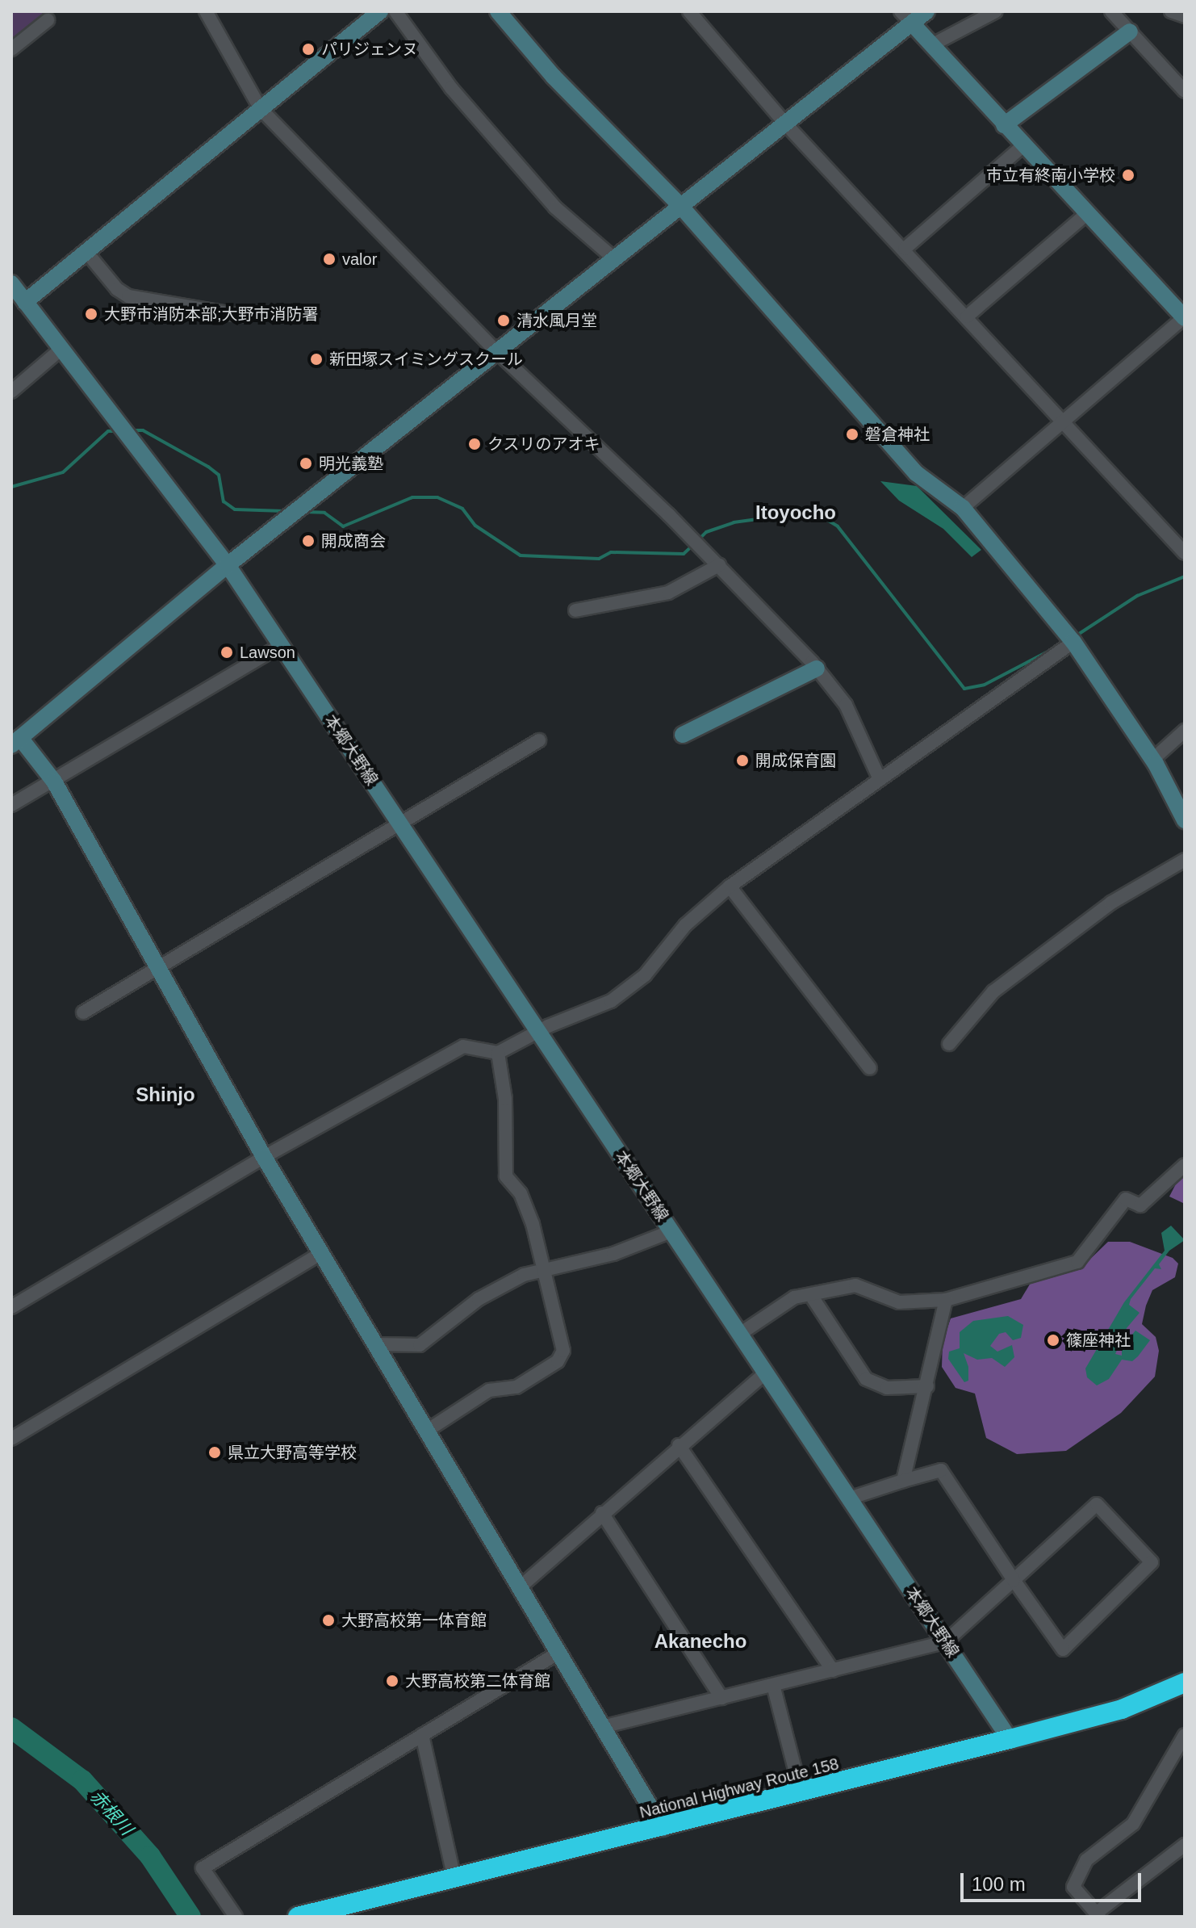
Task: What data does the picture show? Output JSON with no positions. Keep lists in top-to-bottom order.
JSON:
{
  "streets": {
    "highway": ["National Highway Route 158"],
    "street": ["本郷大野線"]
  },
  "crossings": [
    ["本郷大野線", "National Highway Route 158"]
  ],
  "districts": ["Itoyocho", "Shinjo", "Akanecho"],
  "water": ["赤根川"],
  "places": [
    "パリジェンヌ",
    "市立有終南小学校",
    "valor",
    "大野市消防本部;大野市消防署",
    "清水風月堂",
    "新田塚スイミングスクール",
    "磐倉神社",
    "クスリのアオキ",
    "明光義塾",
    "開成商会",
    "Lawson",
    "開成保育園",
    "篠座神社",
    "県立大野高等学校",
    "大野高校第一体育館",
    "大野高校第二体育館"
  ],
  "scale_bar": "100 m"
}
